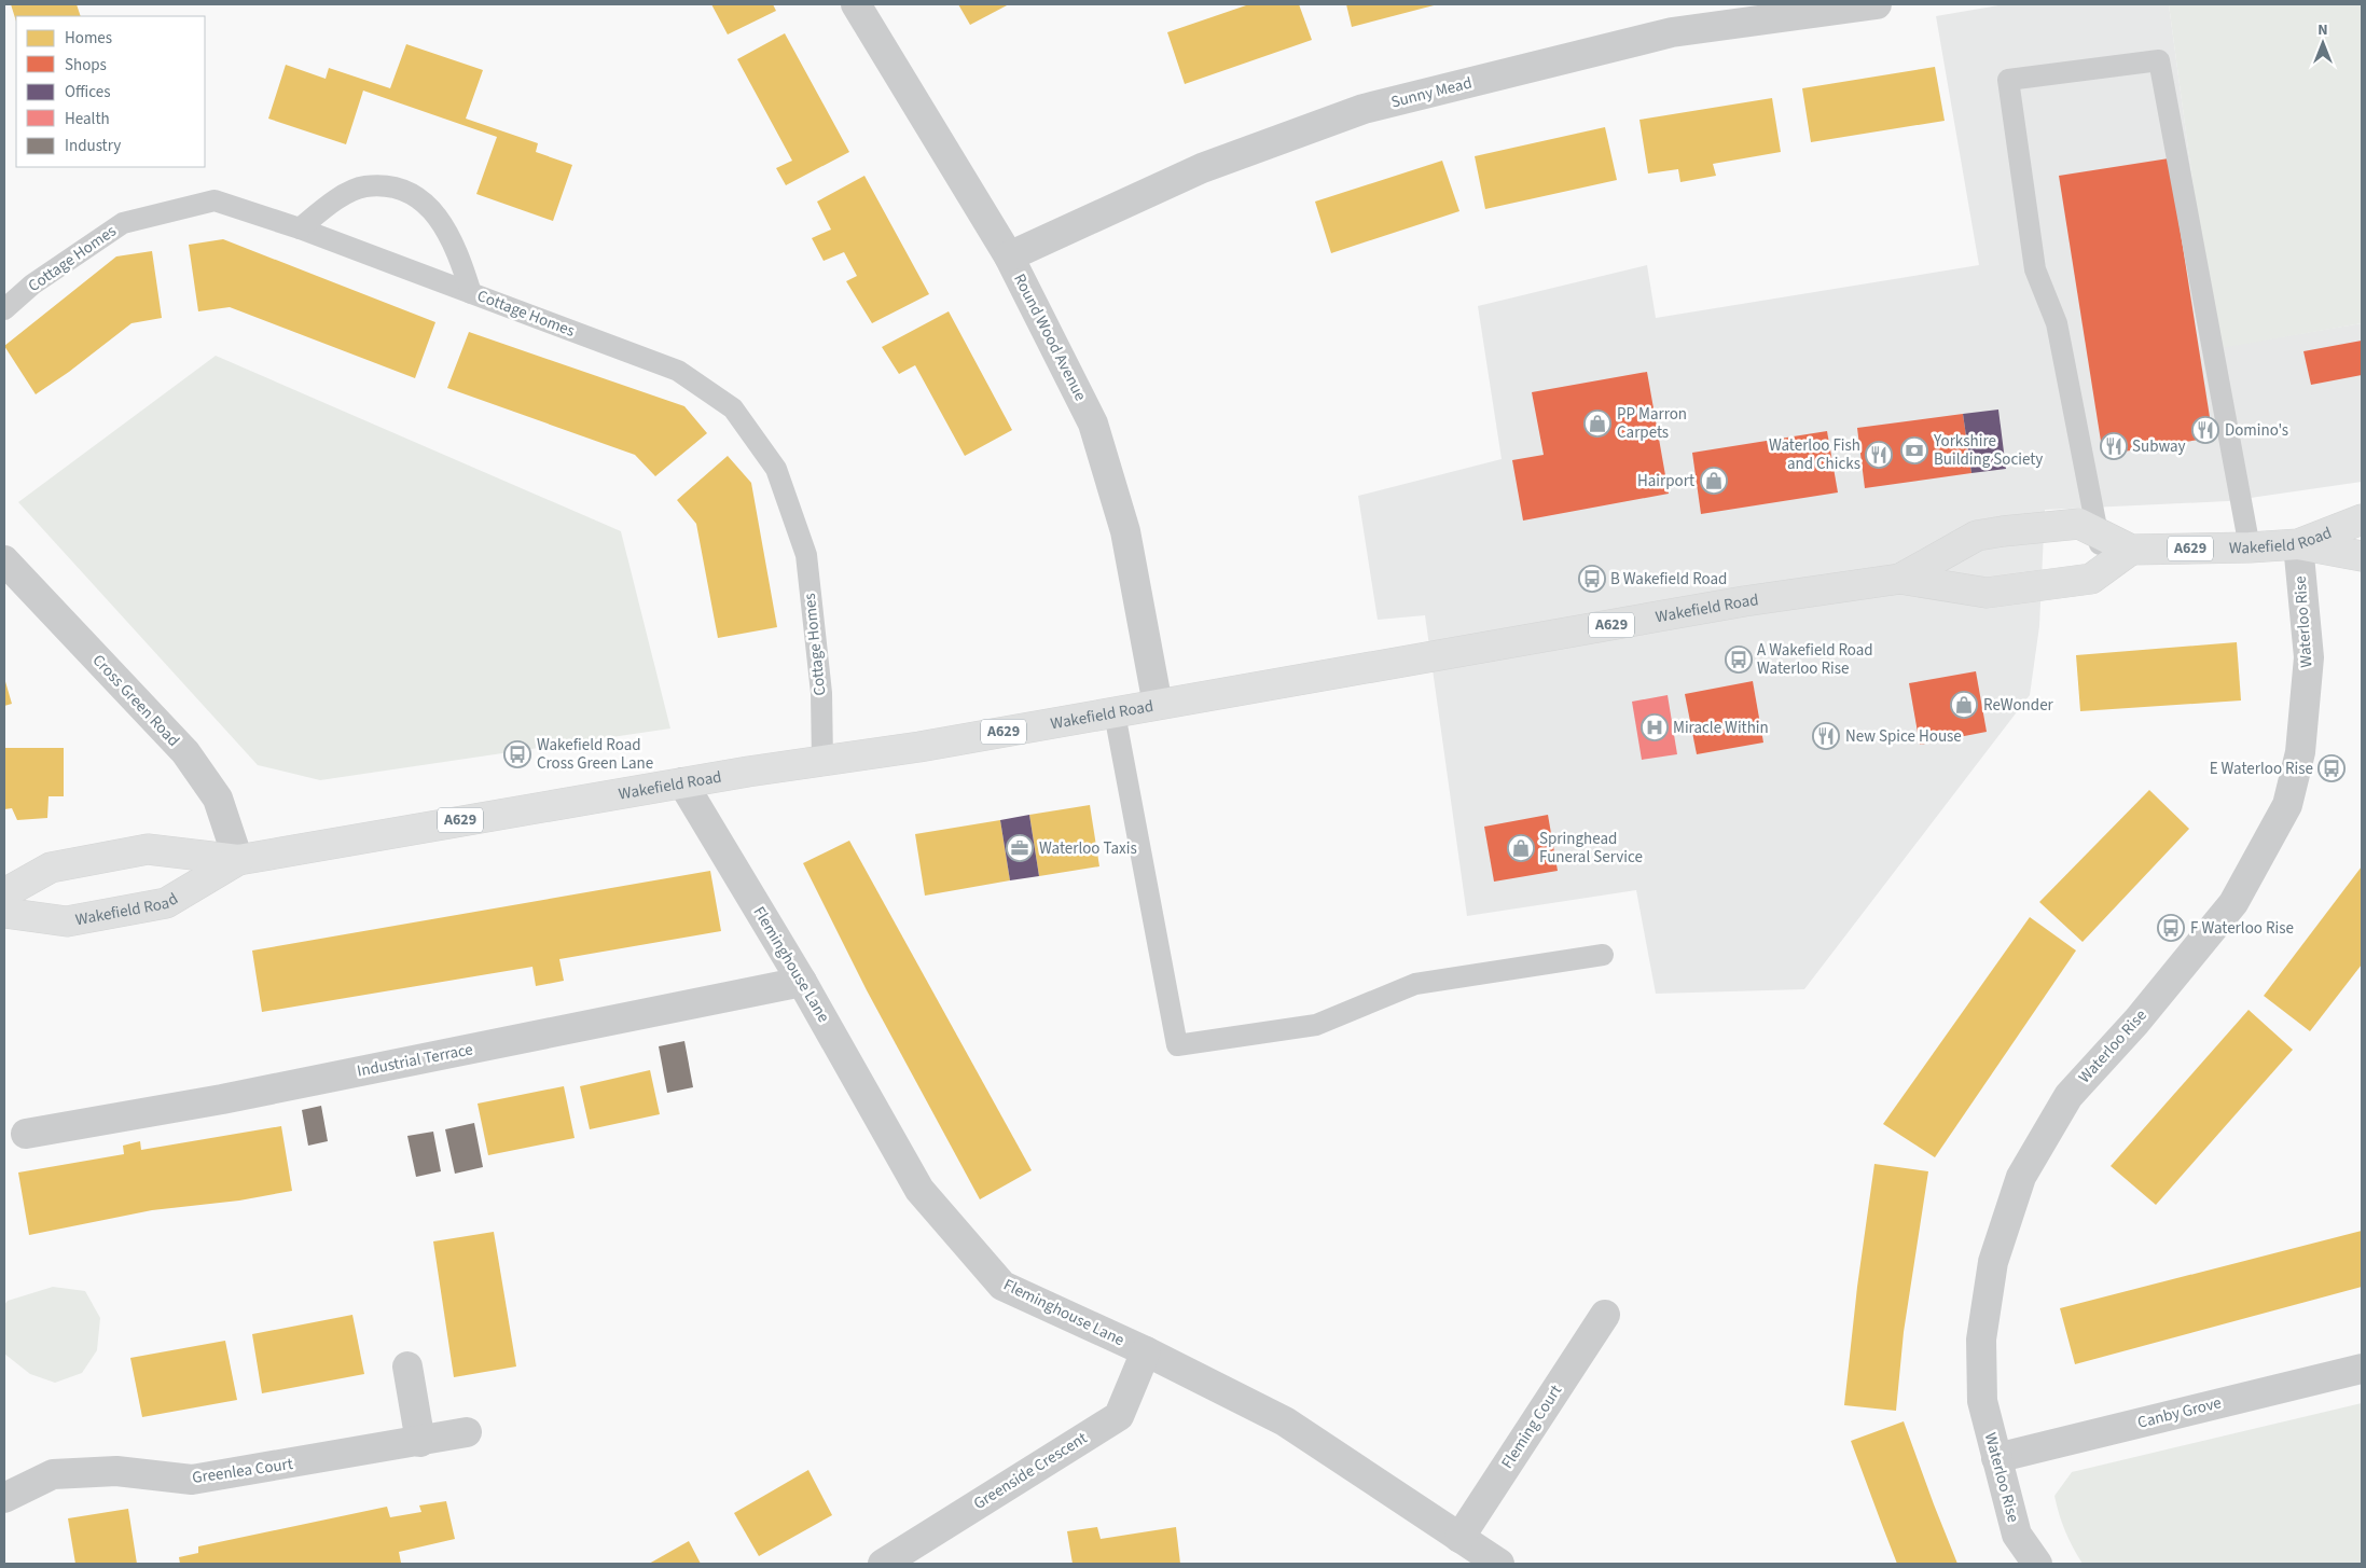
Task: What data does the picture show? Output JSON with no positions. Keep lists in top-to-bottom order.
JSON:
{
  "streets": {
    "highway": ["Wakefield Road", "A629"],
    "street": [
      "Sunny Mead",
      "Round Wood Avenue",
      "Waterloo Rise",
      "Cross Green Road",
      "Fleminghouse Lane",
      "Industrial Terrace",
      "Canby Grove",
      "Fleming Court",
      "Greenlea Court",
      "Greenside Crescent"
    ],
    "lane": ["Cottage Homes"]
  },
  "crossings": [
    ["Sunny Mead", "Round Wood Avenue"],
    ["Cottage Homes", "Wakefield Road"],
    ["Round Wood Avenue", "Wakefield Road"],
    ["Wakefield Road", "A629"],
    ["Wakefield Road", "Waterloo Rise"],
    ["Wakefield Road", "Cross Green Road"],
    ["Wakefield Road", "Fleminghouse Lane"],
    ["A629", "Waterloo Rise"],
    ["Waterloo Rise", "Canby Grove"],
    ["Fleminghouse Lane", "Industrial Terrace"],
    ["Fleminghouse Lane", "Fleming Court"],
    ["Fleminghouse Lane", "Greenside Crescent"]
  ],
  "places": {
    "shop": [
      "PP Marron Carpets",
      "Hairport",
      "ReWonder",
      "Springhead Funeral Service"
    ],
    "restaurant": [
      "Domino's",
      "Subway",
      "Waterloo Fish and Chicks",
      "New Spice House"
    ],
    "bank": ["Yorkshire Building Society"],
    "bus stop": [
      "B Wakefield Road",
      "A Wakefield Road Waterloo Rise",
      "Wakefield Road Cross Green Lane",
      "E Waterloo Rise",
      "F Waterloo Rise"
    ],
    "hospital": ["Miracle Within"],
    "office": ["Waterloo Taxis"]
  },
  "legend": [
    "Homes",
    "Shops",
    "Offices",
    "Health",
    "Industry"
  ],
  "north": "top"
}
